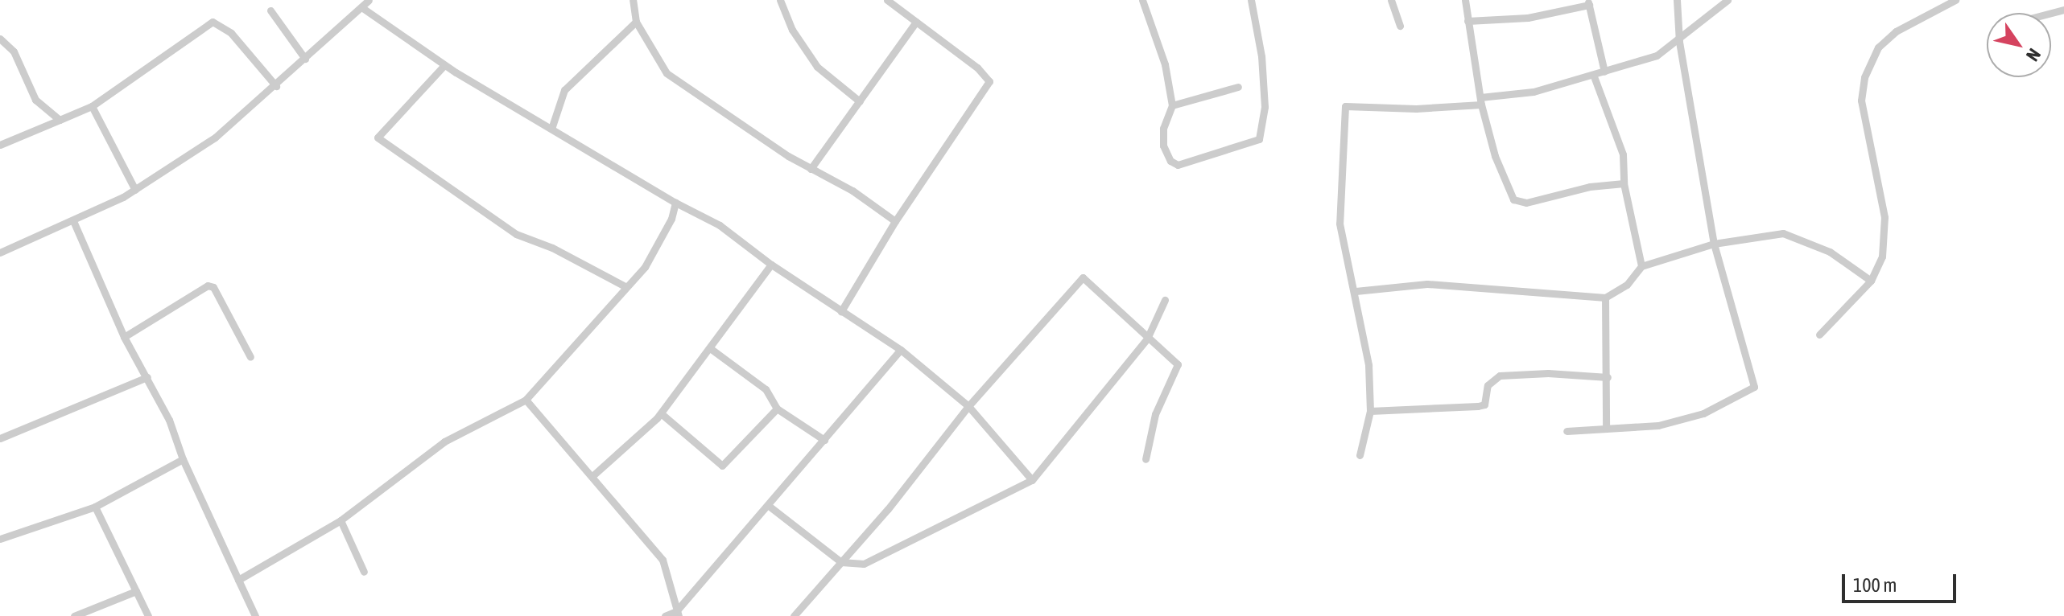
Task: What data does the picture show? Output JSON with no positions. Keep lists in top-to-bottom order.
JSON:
{
  "scale_bar": "100 m",
  "north": "bottom right"
}
